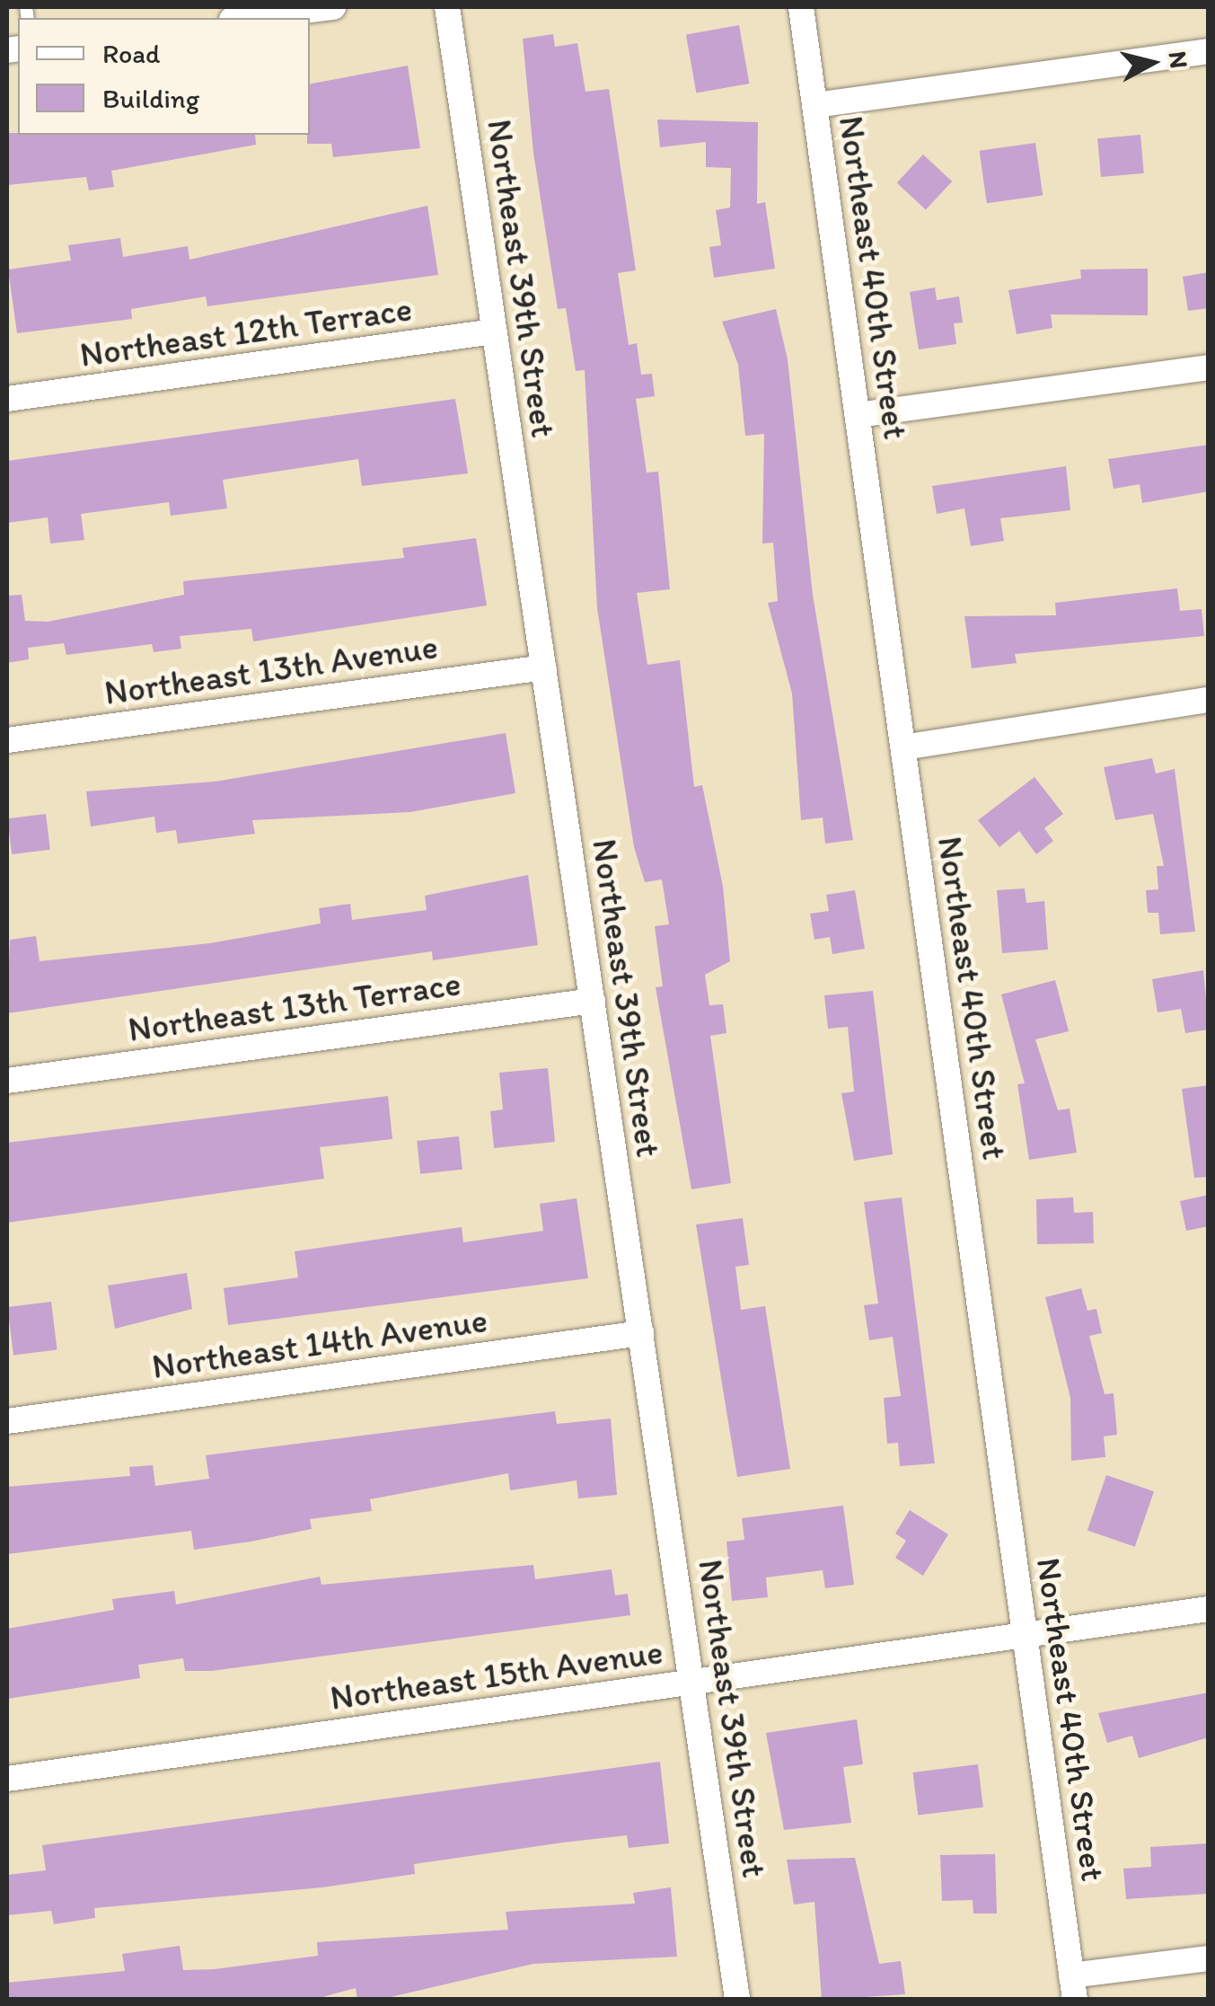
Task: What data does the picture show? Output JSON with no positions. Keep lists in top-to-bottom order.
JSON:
{
  "streets": {
    "street": [
      "Northeast 40th Street",
      "Northeast 39th Street",
      "Northeast 12th Terrace",
      "Northeast 13th Avenue",
      "Northeast 13th Terrace",
      "Northeast 14th Avenue",
      "Northeast 15th Avenue"
    ]
  },
  "crossings": [
    ["Northeast 40th Street", "Northeast 15th Avenue"],
    ["Northeast 39th Street", "Northeast 12th Terrace"],
    ["Northeast 39th Street", "Northeast 13th Avenue"],
    ["Northeast 39th Street", "Northeast 13th Terrace"],
    ["Northeast 39th Street", "Northeast 14th Avenue"],
    ["Northeast 39th Street", "Northeast 15th Avenue"]
  ],
  "legend": ["Road", "Building"],
  "north": "right"
}
